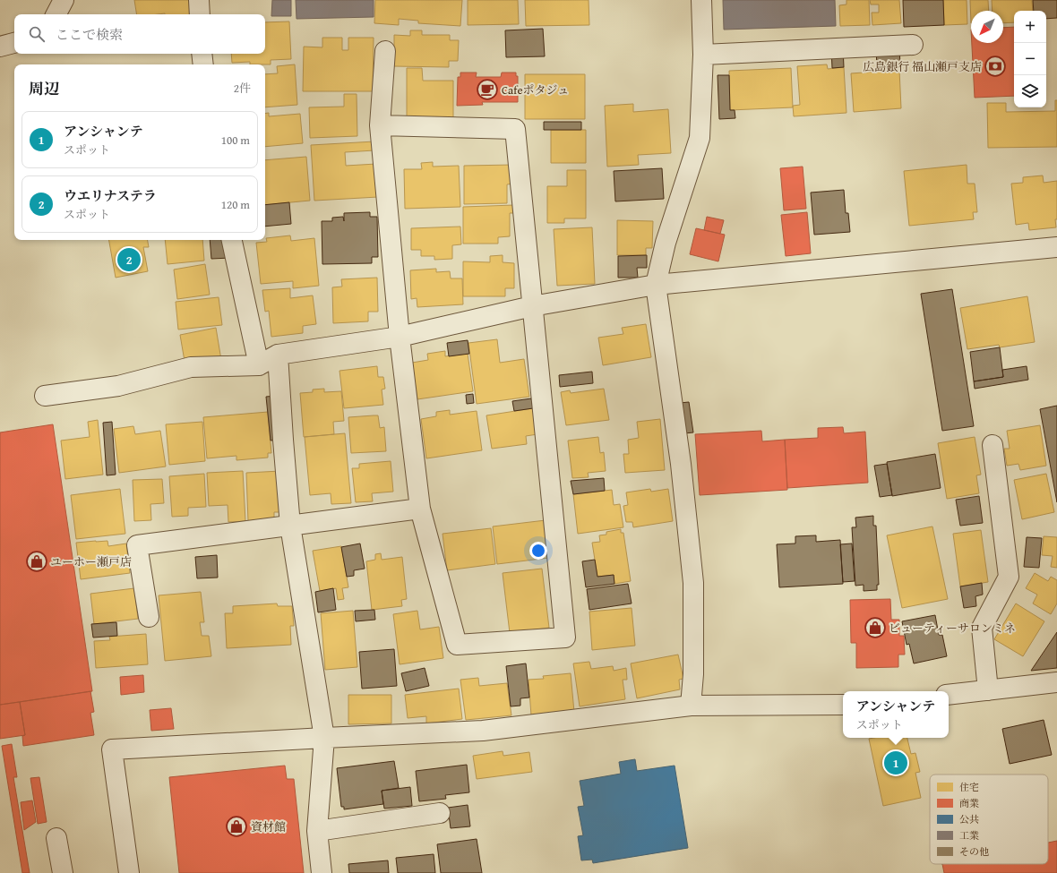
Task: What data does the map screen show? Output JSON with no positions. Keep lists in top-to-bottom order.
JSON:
{
  "places": {
    "bank": ["広島銀行 福山瀬戸支店"],
    "cafe": ["Cafeポタジュ"],
    "shop": ["ユーホー瀬戸店", "ビューティーサロンミネ", "資材館"]
  },
  "legend": [
    "住宅",
    "商業",
    "公共",
    "工業",
    "その他"
  ],
  "north": "bottom left",
  "page": {
    "map_buttons": ["+", "−"],
    "search": "ここで検索",
    "heading": ["周辺", "2件"],
    "list": [
      {
        "mark": "1",
        "name": "アンシャンテ",
        "note": "スポット",
        "value": "100 m"
      },
      {
        "mark": "2",
        "name": "ウエリナステラ",
        "note": "スポット",
        "value": "120 m"
      }
    ],
    "pins": ["2", "1"],
    "popup": ["アンシャンテ", "スポット"]
  }
}
